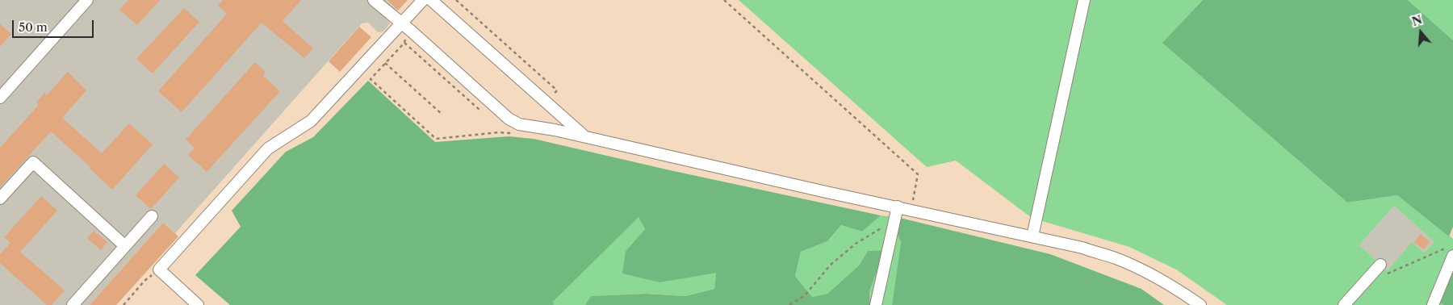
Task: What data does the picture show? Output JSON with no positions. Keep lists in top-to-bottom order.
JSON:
{
  "scale_bar": "50 m",
  "north": "top"
}
